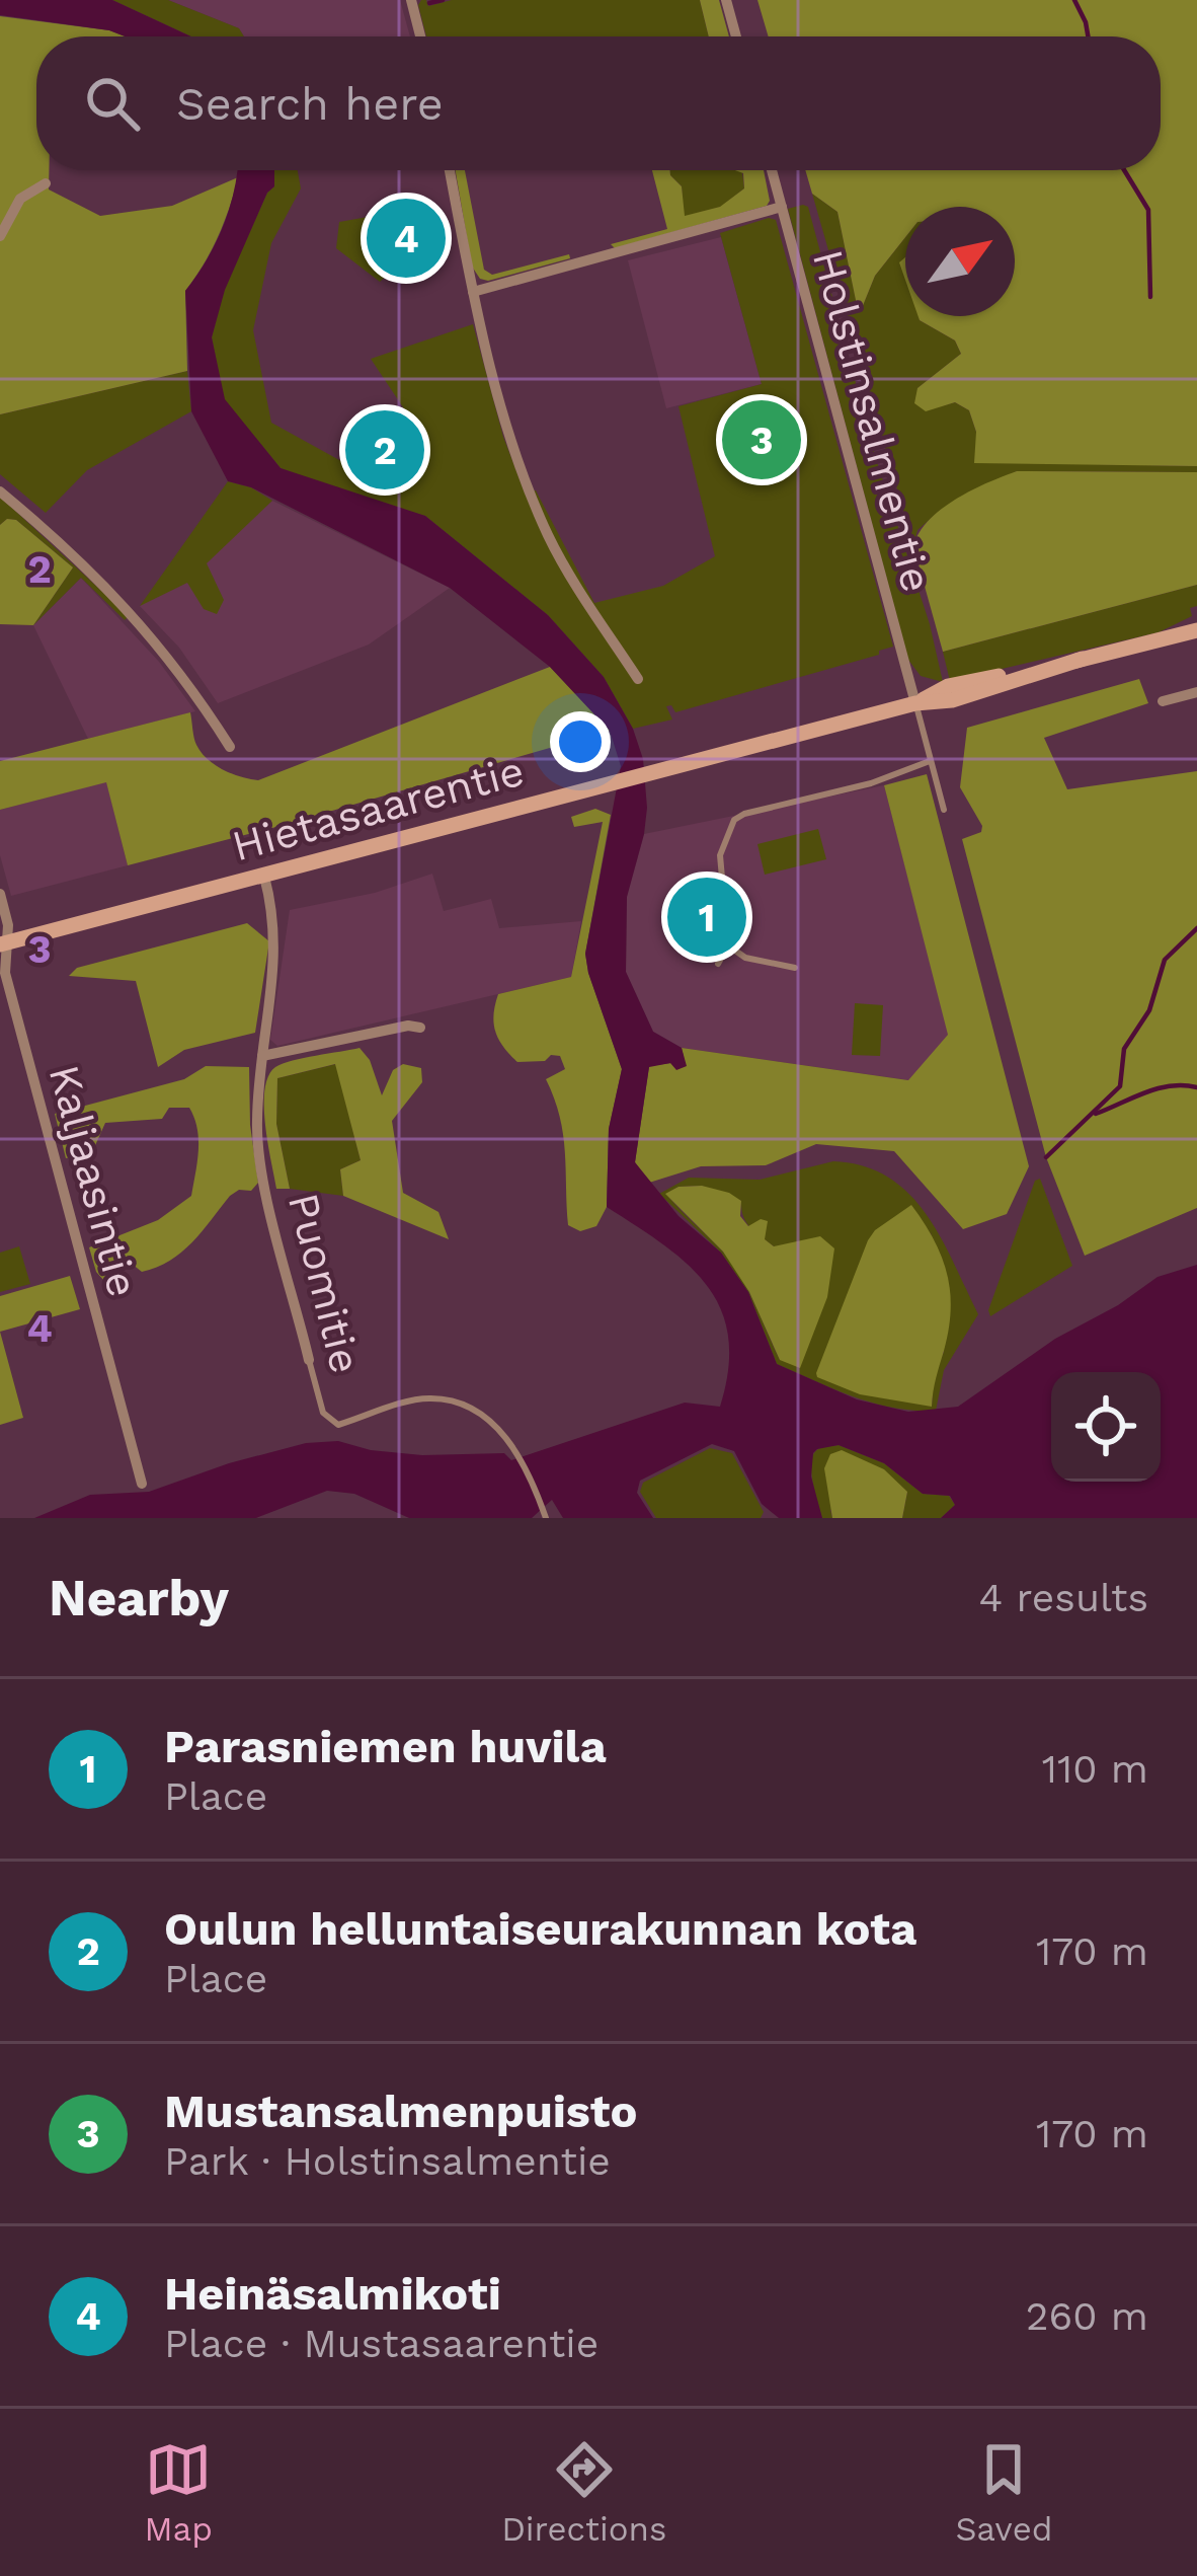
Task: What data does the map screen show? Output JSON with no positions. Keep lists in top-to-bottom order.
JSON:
{
  "streets": {
    "street": [
      "Holstinsalmentie",
      "Hietasaarentie",
      "Kaljaasintie",
      "Puomitie"
    ]
  },
  "crossings": [
    ["Holstinsalmentie", "Hietasaarentie"],
    ["Hietasaarentie", "Kaljaasintie"],
    ["Hietasaarentie", "Puomitie"]
  ],
  "north": "top right",
  "page": {
    "search": "Search here",
    "pins": [
      "4",
      "3",
      "2",
      "1"
    ],
    "heading": ["Nearby", "4 results"],
    "list": [
      {
        "mark": "1",
        "name": "Parasniemen huvila",
        "note": "Place",
        "value": "110 m"
      },
      {
        "mark": "2",
        "name": "Oulun helluntaiseurakunnan kota",
        "note": "Place",
        "value": "170 m"
      },
      {
        "mark": "3",
        "name": "Mustansalmenpuisto",
        "note": "Park · Holstinsalmentie",
        "value": "170 m"
      },
      {
        "mark": "4",
        "name": "Heinäsalmikoti",
        "note": "Place · Mustasaarentie",
        "value": "260 m"
      }
    ],
    "nav": ["Map", "Directions", "Saved"]
  },
  "grid": {
    "rows": ["2", "3", "4"]
  }
}
